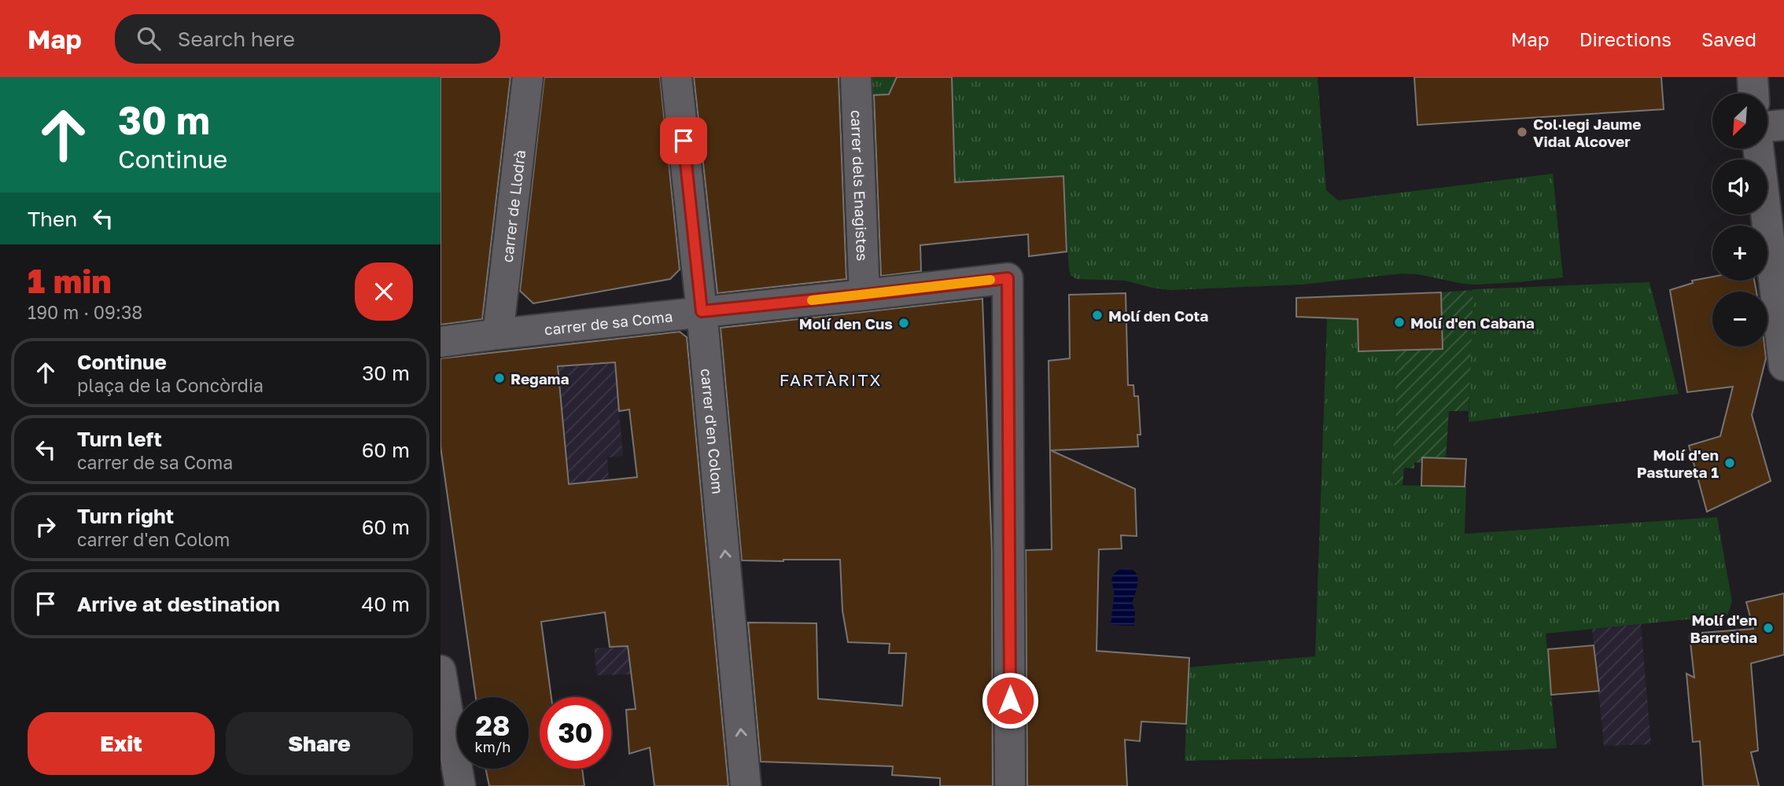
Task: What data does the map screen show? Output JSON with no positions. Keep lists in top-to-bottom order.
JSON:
{
  "streets": {
    "street": [
      "carrer dels Enagistes",
      "carrer de Llodrà",
      "carrer de sa Coma",
      "carrer d'en Colom"
    ]
  },
  "crossings": [
    ["carrer dels Enagistes", "carrer de sa Coma"],
    ["carrer de Llodrà", "carrer de sa Coma"],
    ["carrer de sa Coma", "carrer d'en Colom"]
  ],
  "one_way": ["carrer d'en Colom"],
  "districts": ["FARTÀRITX"],
  "places": [
    "Col·legi Jaume Vidal Alcover",
    "Molí den Cota",
    "Molí d'en Cabana",
    "Molí den Cus",
    "Regama",
    "Molí d'en Pastureta 1",
    "Molí d'en Barretina"
  ],
  "north": "bottom left",
  "page": {
    "header": "Map",
    "search": "Search here",
    "nav": ["Map", "Directions", "Saved"],
    "turn": ["30 m", "Continue"],
    "map_buttons": ["+", "−"],
    "then": "Then",
    "heading": ["1 min", "190 m · 09:38"],
    "list": [
      {
        "name": "Continue",
        "note": "plaça de la Concòrdia",
        "value": "30 m"
      },
      {
        "name": "Turn left",
        "note": "carrer de sa Coma",
        "value": "60 m"
      },
      {
        "name": "Turn right",
        "note": "carrer d'en Colom",
        "value": "60 m"
      },
      {
        "name": "Arrive at destination",
        "value": "40 m"
      }
    ],
    "speed": "28 km/h",
    "limit": "30",
    "buttons": ["Exit", "Share"]
  }
}
